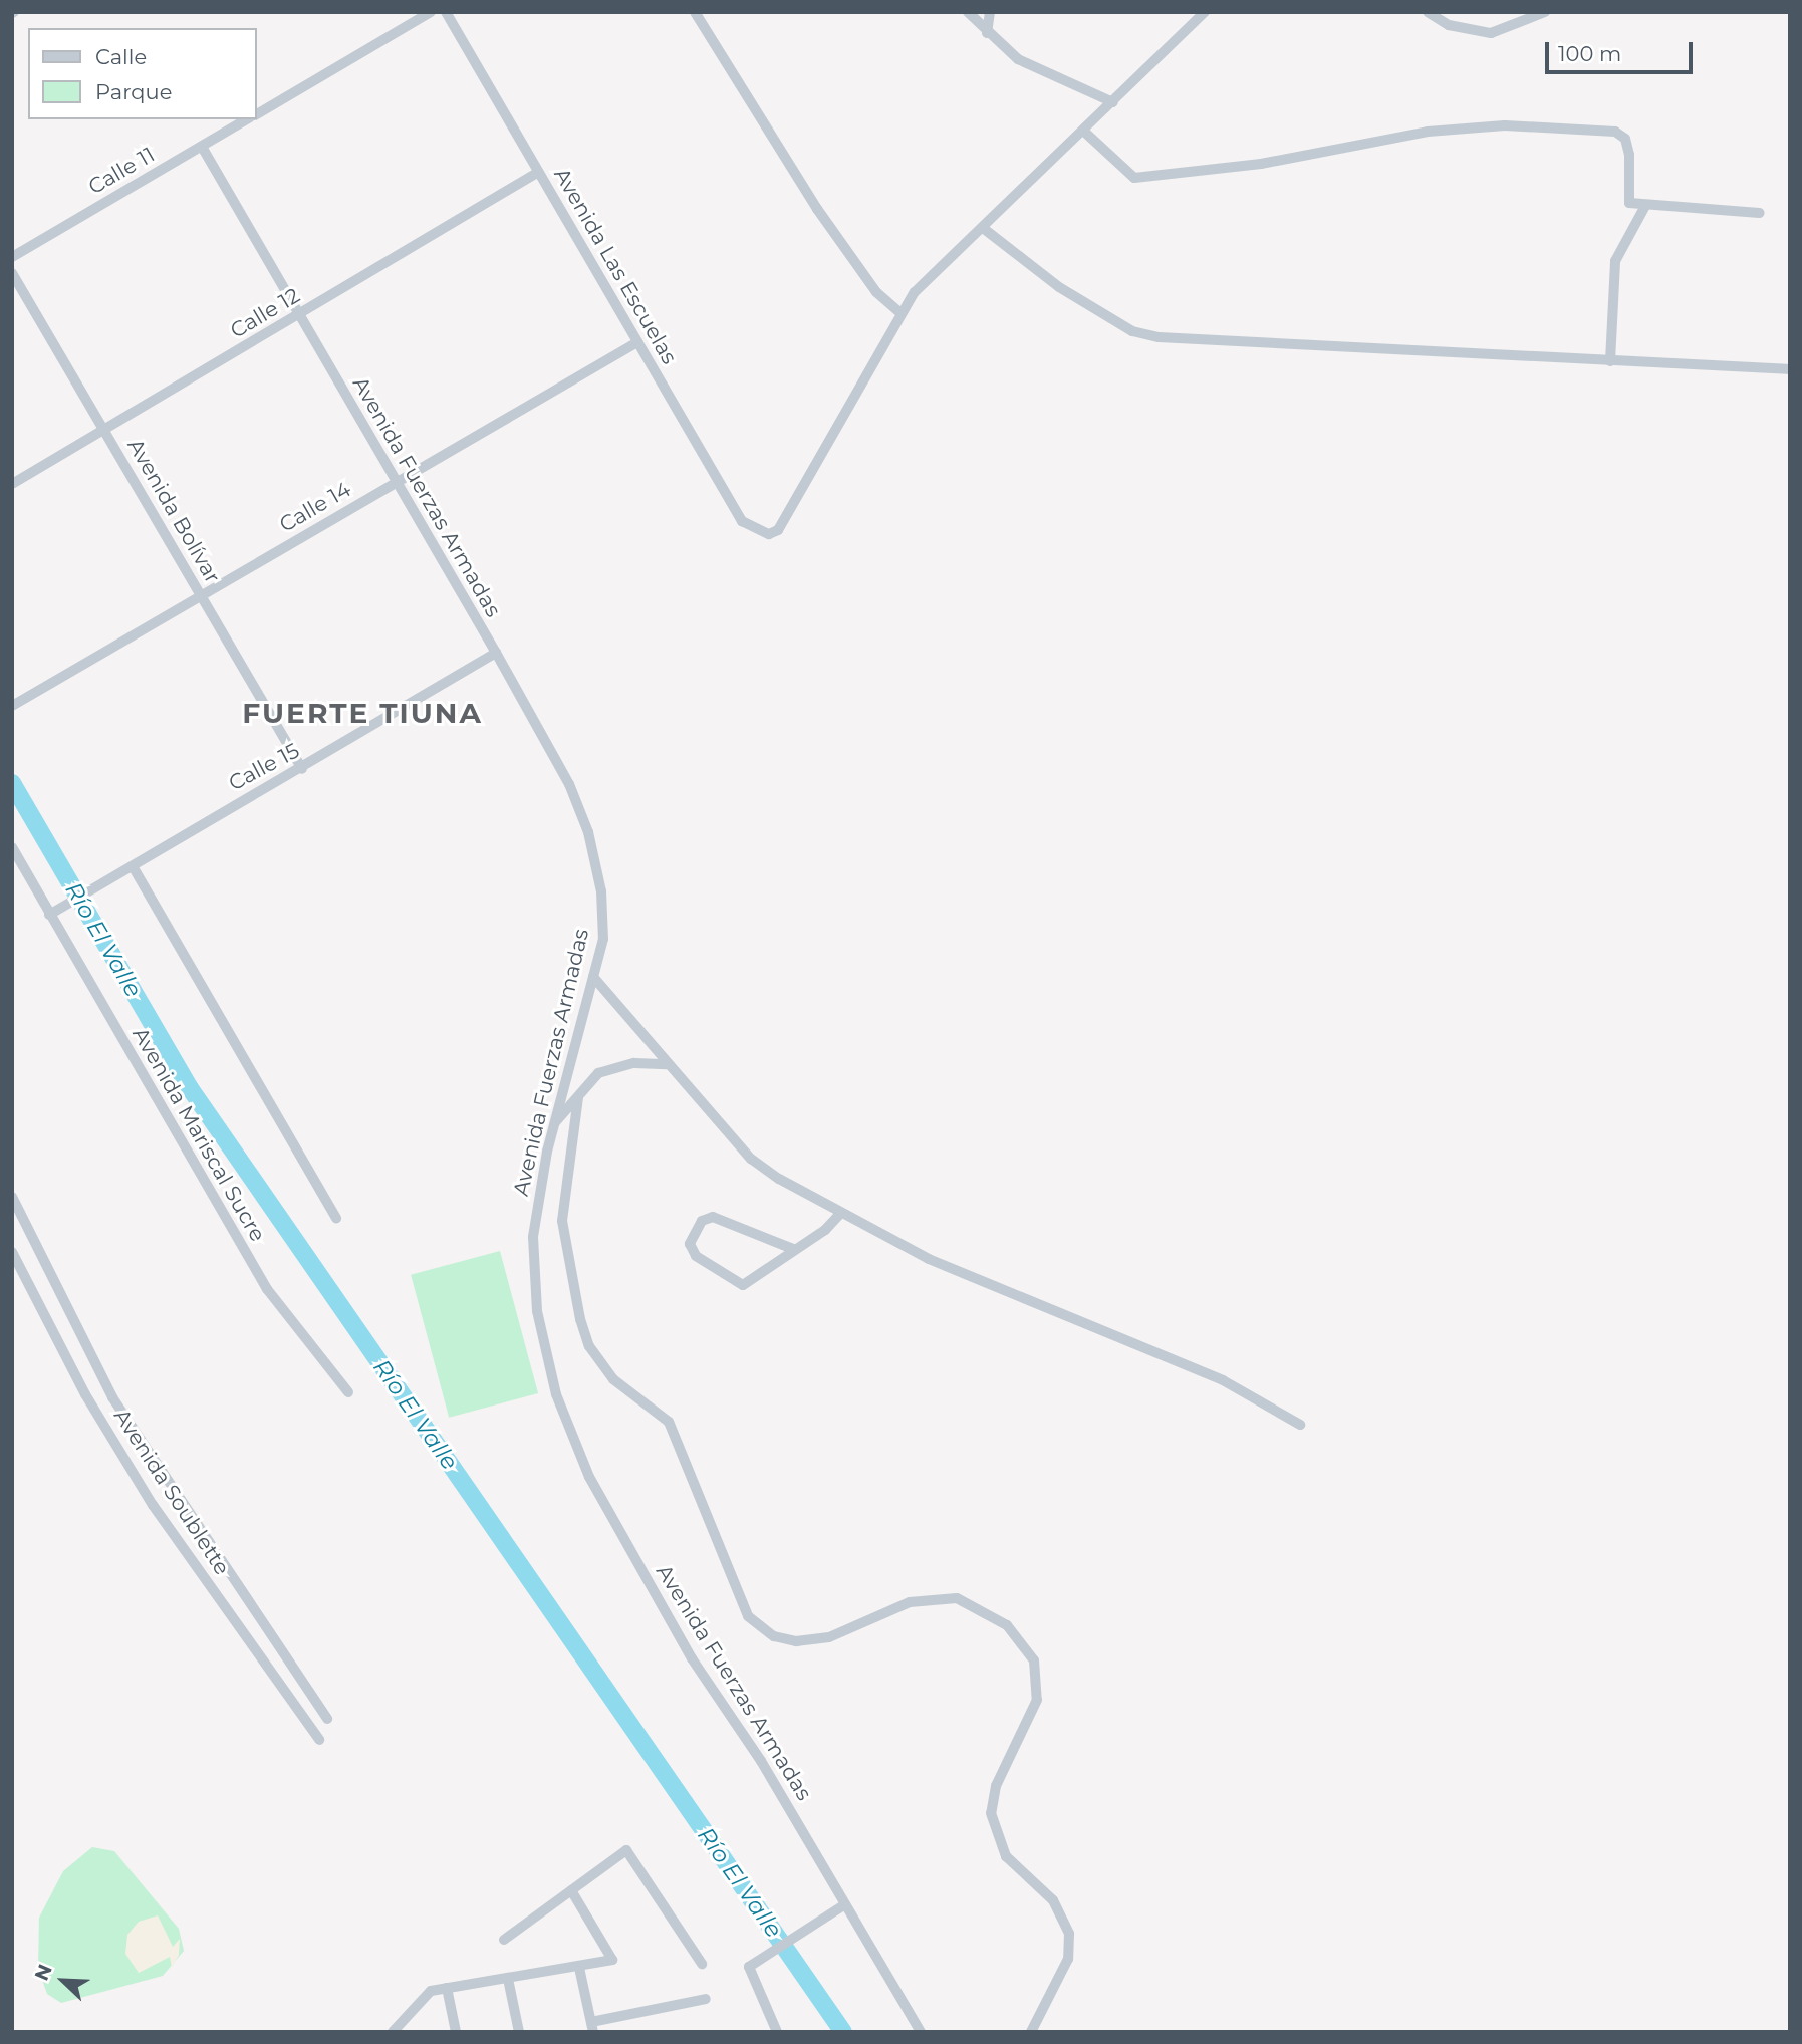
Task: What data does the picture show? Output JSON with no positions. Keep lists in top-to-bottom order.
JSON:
{
  "streets": {
    "street": [
      "Calle 11",
      "Avenida Las Escuelas",
      "Calle 12",
      "Avenida Fuerzas Armadas",
      "Calle 14",
      "Avenida Bolívar",
      "Calle 15",
      "Avenida Mariscal Sucre",
      "Avenida Soublette"
    ]
  },
  "crossings": [
    ["Calle 11", "Avenida Fuerzas Armadas"],
    ["Avenida Las Escuelas", "Calle 12"],
    ["Avenida Las Escuelas", "Calle 14"],
    ["Calle 12", "Avenida Fuerzas Armadas"],
    ["Calle 12", "Avenida Bolívar"],
    ["Avenida Fuerzas Armadas", "Calle 14"],
    ["Avenida Fuerzas Armadas", "Calle 15"],
    ["Calle 14", "Avenida Bolívar"],
    ["Avenida Bolívar", "Calle 15"],
    ["Calle 15", "Avenida Mariscal Sucre"]
  ],
  "districts": ["FUERTE TIUNA"],
  "water": ["Río El Valle"],
  "legend": ["Calle", "Parque"],
  "scale_bar": "100 m",
  "north": "top left"
}
